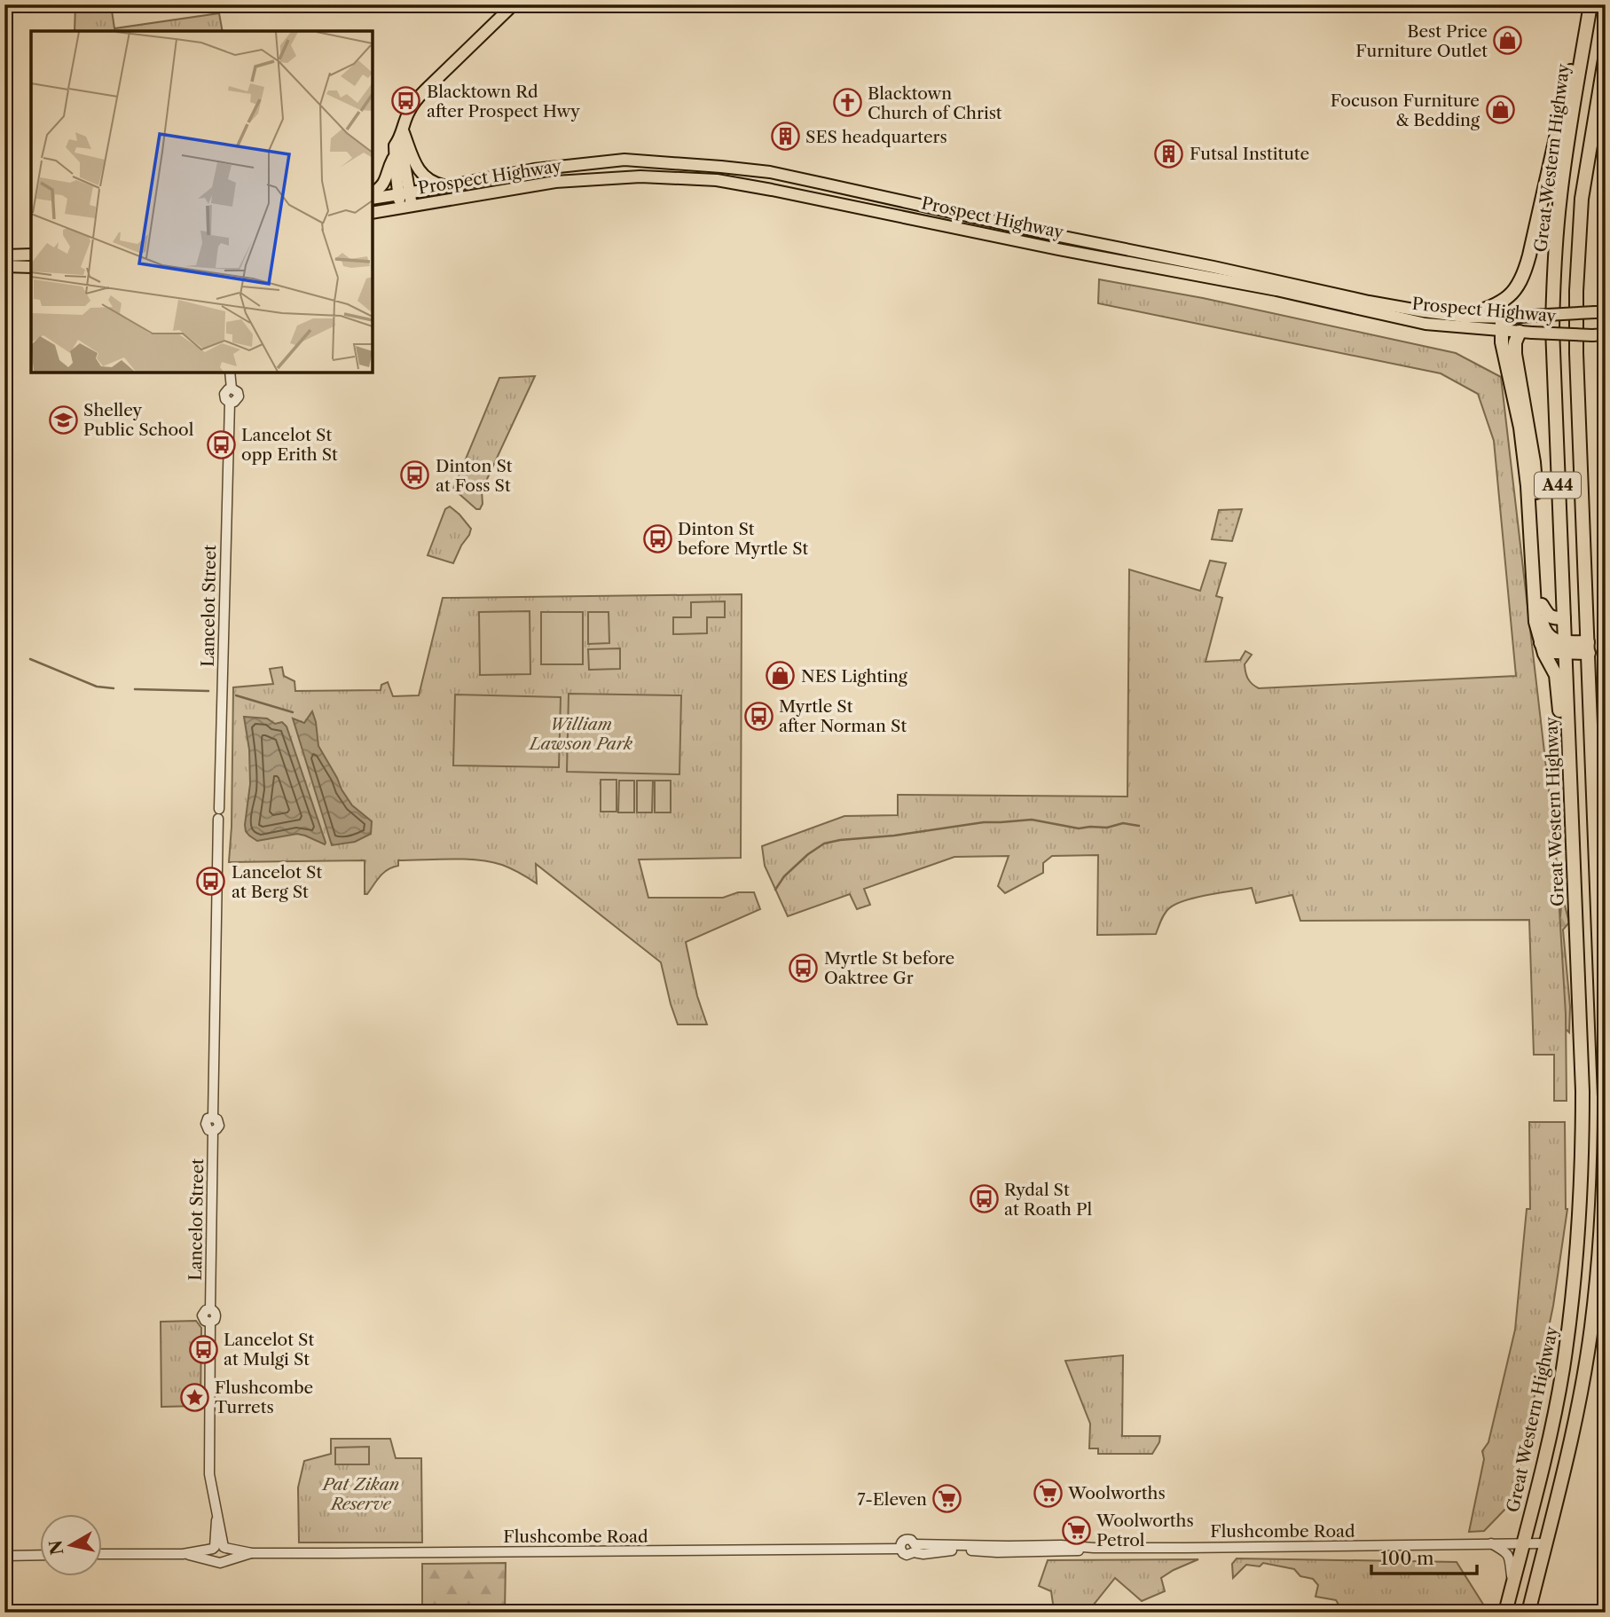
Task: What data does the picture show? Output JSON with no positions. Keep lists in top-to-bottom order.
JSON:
{
  "streets": {
    "highway": ["Great Western Highway", "A44"],
    "main road": ["Prospect Highway"],
    "street": ["Lancelot Street", "Flushcombe Road"]
  },
  "crossings": [
    ["Great Western Highway", "Flushcombe Road"],
    ["Lancelot Street", "Flushcombe Road"]
  ],
  "parks": ["William Lawson Park", "Pat Zikan Reserve"],
  "places": {
    "shop": ["Best Price Furniture Outlet", "Focuson Furniture & Bedding", "NES Lighting"],
    "bus stop": [
      "Blacktown Rd after Prospect Hwy",
      "Lancelot St opp Erith St",
      "Dinton St at Foss St",
      "Dinton St before Myrtle St",
      "Myrtle St after Norman St",
      "Lancelot St at Berg St",
      "Myrtle St before Oaktree Gr",
      "Rydal St at Roath Pl",
      "Lancelot St at Mulgi St"
    ],
    "church": ["Blacktown Church of Christ"],
    "building": ["SES headquarters", "Futsal Institute"],
    "school or university": ["Shelley Public School"],
    "place": ["Flushcombe Turrets"],
    "supermarket": ["Woolworths", "7-Eleven", "Woolworths Petrol"]
  },
  "scale_bar": "100 m",
  "north": "left"
}
